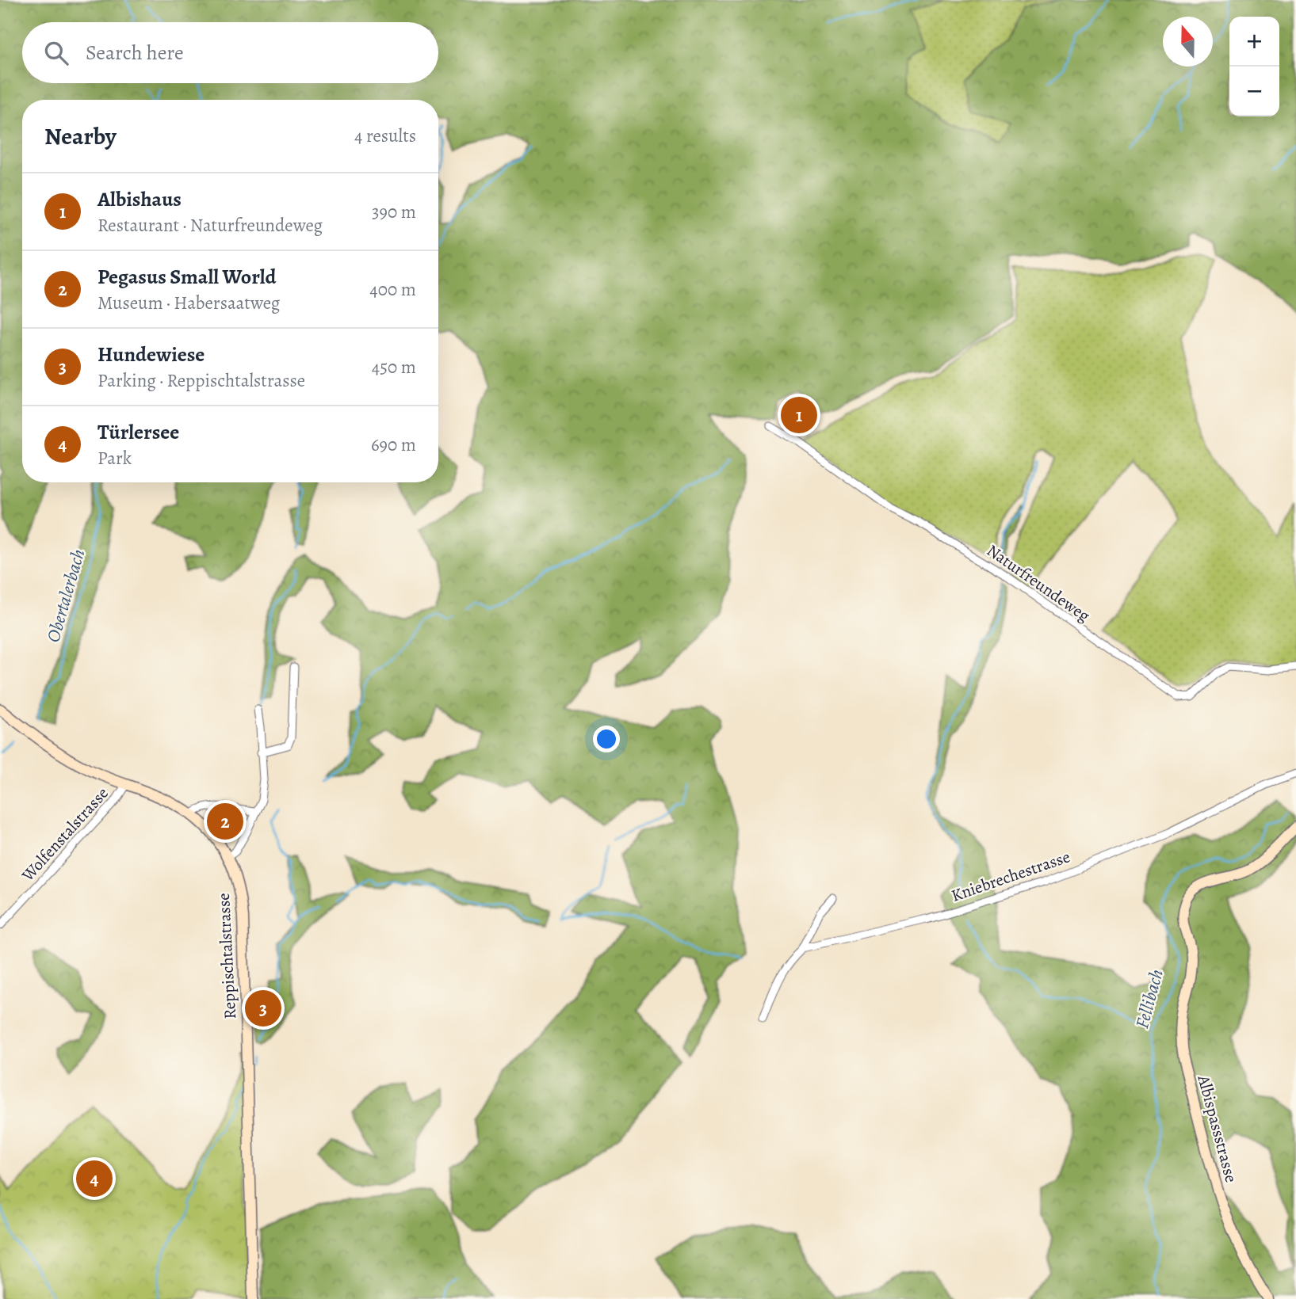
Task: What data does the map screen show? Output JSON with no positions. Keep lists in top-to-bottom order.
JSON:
{
  "streets": {
    "main road": ["Reppischtalstrasse", "Albispassstrasse"],
    "street": ["Naturfreundeweg", "Wolfenstalstrasse", "Kniebrechestrasse"]
  },
  "crossings": [
    ["Wolfenstalstrasse", "Reppischtalstrasse"]
  ],
  "water": ["Obertalerbach", "Fellibach"],
  "north": "top",
  "page": {
    "map_buttons": ["+", "−"],
    "search": "Search here",
    "heading": ["Nearby", "4 results"],
    "list": [
      {
        "mark": "1",
        "name": "Albishaus",
        "note": "Restaurant · Naturfreundeweg",
        "value": "390 m"
      },
      {
        "mark": "2",
        "name": "Pegasus Small World",
        "note": "Museum · Habersaatweg",
        "value": "400 m"
      },
      {
        "mark": "3",
        "name": "Hundewiese",
        "note": "Parking · Reppischtalstrasse",
        "value": "450 m"
      },
      {
        "mark": "4",
        "name": "Türlersee",
        "note": "Park",
        "value": "690 m"
      }
    ],
    "pins": [
      "1",
      "2",
      "3",
      "4"
    ]
  }
}
